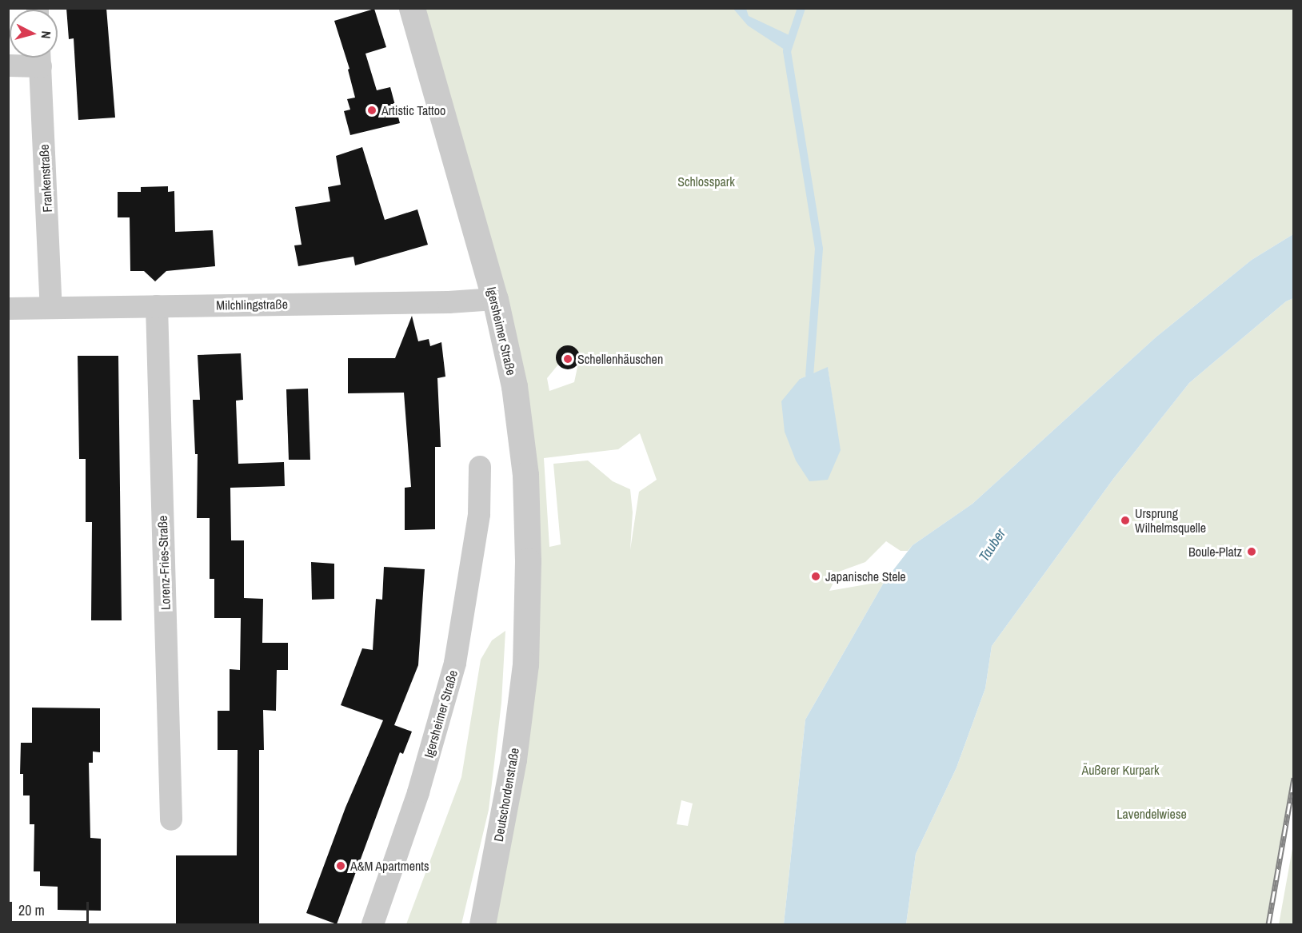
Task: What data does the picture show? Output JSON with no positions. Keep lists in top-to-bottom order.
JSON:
{
  "streets": {
    "street": [
      "Frankenstraße",
      "Milchlingstraße",
      "Igersheimer Straße",
      "Lorenz-Fries-Straße",
      "Deutschordenstraße"
    ]
  },
  "crossings": [
    ["Frankenstraße", "Milchlingstraße"],
    ["Milchlingstraße", "Igersheimer Straße"],
    ["Milchlingstraße", "Lorenz-Fries-Straße"],
    ["Igersheimer Straße", "Deutschordenstraße"]
  ],
  "water": ["Tauber"],
  "parks": ["Schlosspark", "Äußerer Kurpark", "Lavendelwiese"],
  "places": [
    "Artistic Tattoo",
    "Schellenhäuschen",
    "Ursprung Wilhelmsquelle",
    "Boule-Platz",
    "Japanische Stele",
    "A&M Apartments"
  ],
  "scale_bar": "20 m",
  "north": "right"
}
